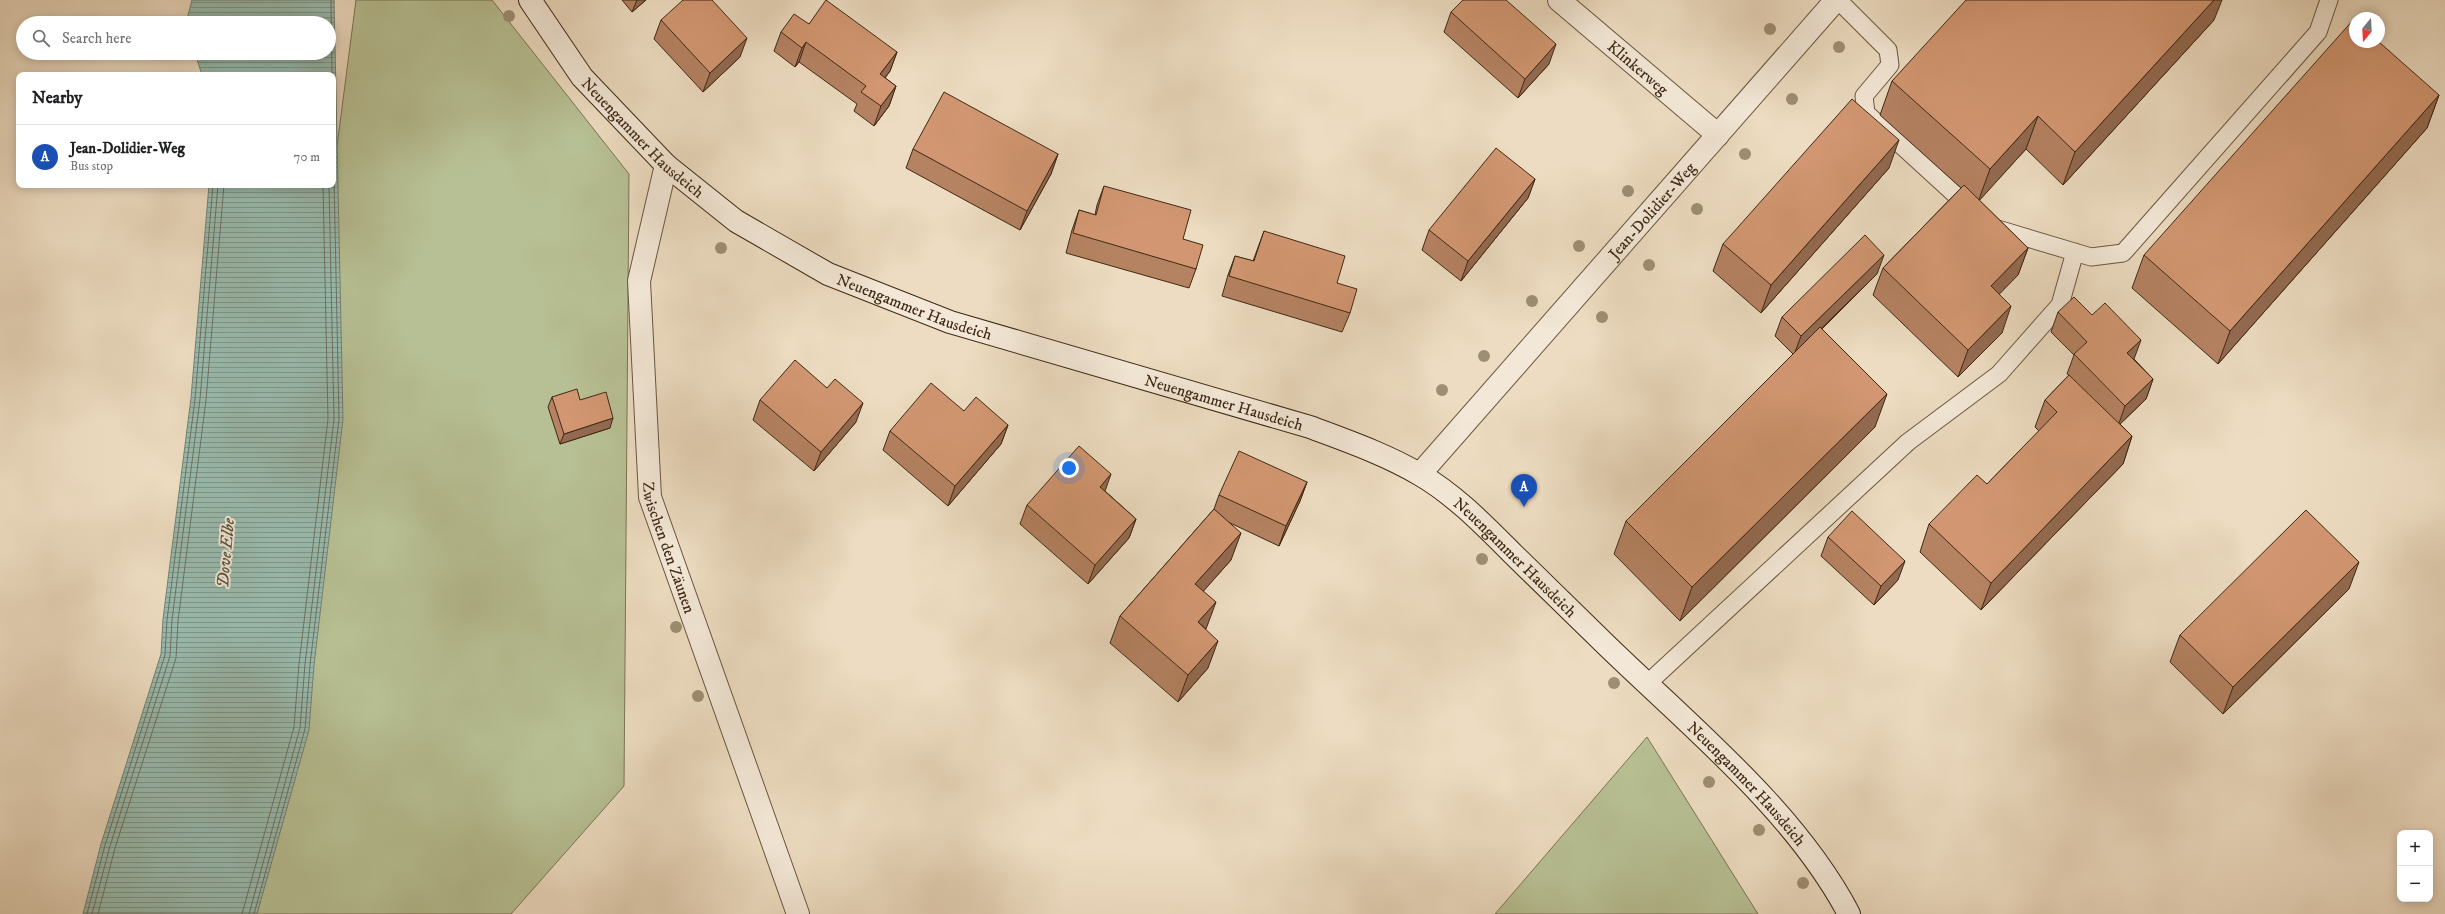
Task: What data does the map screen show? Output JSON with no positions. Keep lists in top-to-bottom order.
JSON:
{
  "streets": {
    "street": [
      "Klinkerweg",
      "Neuengammer Hausdeich",
      "Jean-Dolidier-Weg",
      "Zwischen den Zäunen"
    ]
  },
  "crossings": [
    ["Klinkerweg", "Jean-Dolidier-Weg"],
    ["Neuengammer Hausdeich", "Jean-Dolidier-Weg"],
    ["Neuengammer Hausdeich", "Zwischen den Zäunen"]
  ],
  "water": ["Dove Elbe"],
  "north": "bottom",
  "page": {
    "search": "Search here",
    "heading": "Nearby",
    "list": [
      {
        "mark": "A",
        "name": "Jean-Dolidier-Weg",
        "note": "Bus stop",
        "value": "70 m"
      }
    ],
    "pins": "A",
    "map_buttons": ["+", "−"]
  }
}
